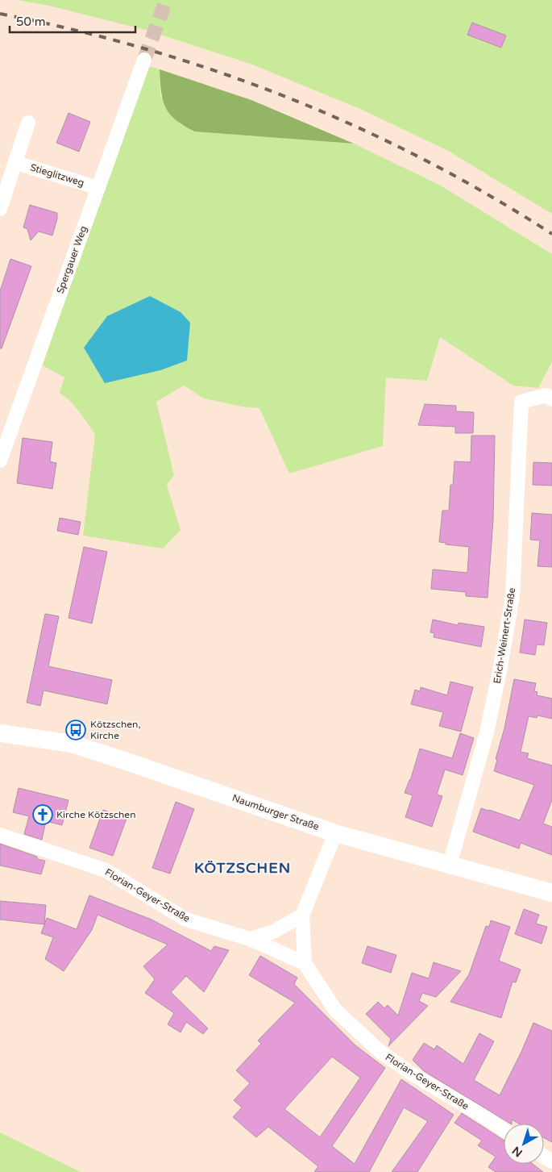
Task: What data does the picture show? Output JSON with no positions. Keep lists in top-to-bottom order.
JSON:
{
  "streets": {
    "street": [
      "Stieglitzweg",
      "Spergauer Weg",
      "Erich-Weinert-Straße",
      "Naumburger Straße",
      "Florian-Geyer-Straße"
    ]
  },
  "crossings": [
    ["Stieglitzweg", "Spergauer Weg"],
    ["Erich-Weinert-Straße", "Naumburger Straße"]
  ],
  "districts": ["KÖTZSCHEN"],
  "places": {
    "bus stop": ["Kötzschen, Kirche"],
    "church": ["Kirche Kötzschen"]
  },
  "scale_bar": "50 m",
  "north": "bottom left"
}
